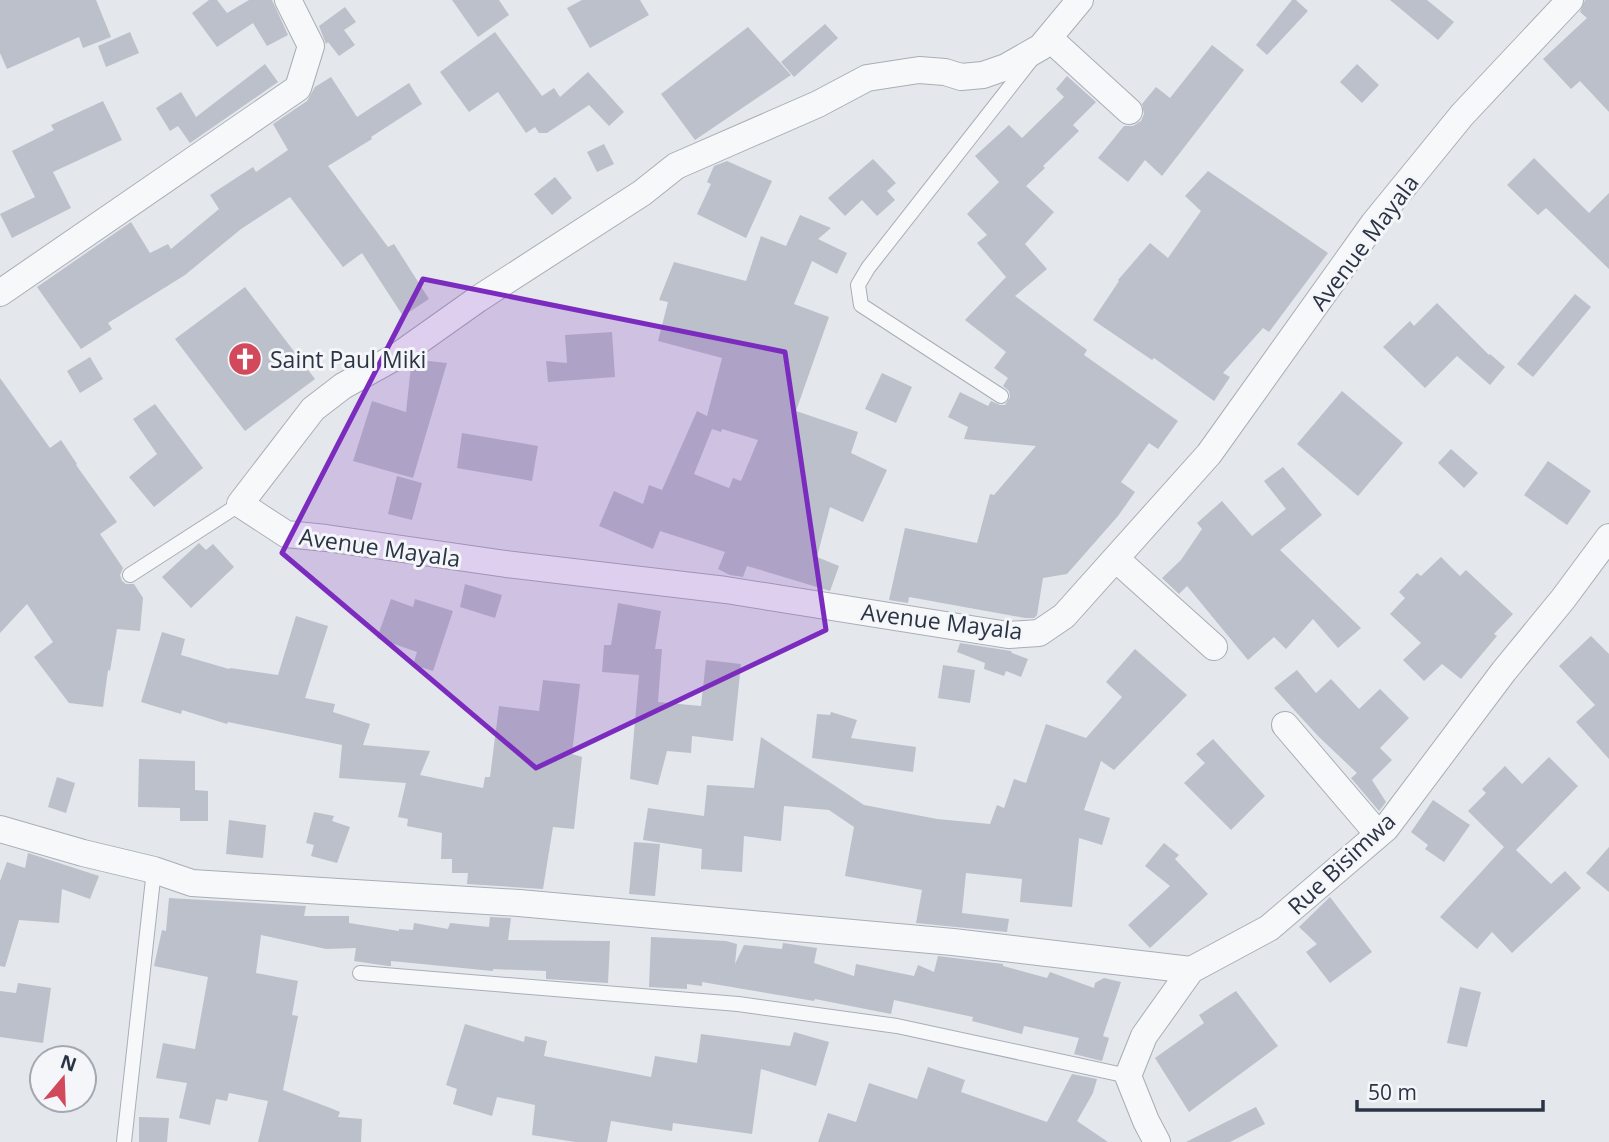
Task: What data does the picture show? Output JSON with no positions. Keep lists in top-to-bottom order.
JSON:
{
  "streets": {
    "street": ["Avenue Mayala", "Rue Bisimwa"]
  },
  "places": {
    "church": ["Saint Paul Miki"]
  },
  "scale_bar": "50 m",
  "north": "top"
}
